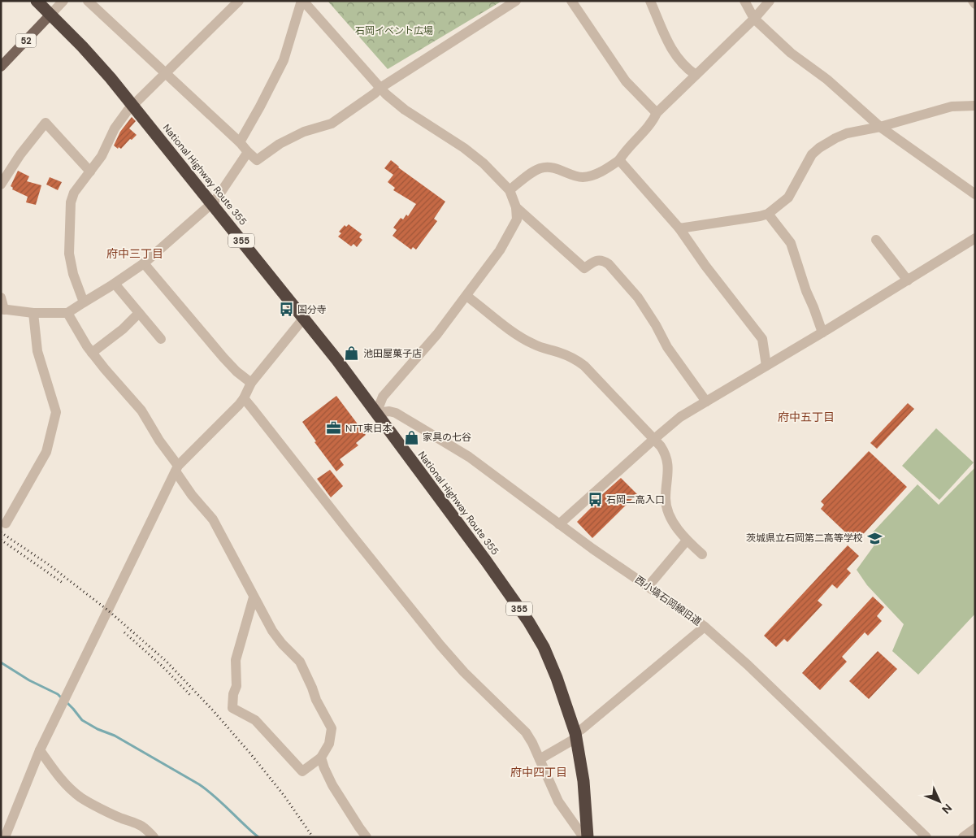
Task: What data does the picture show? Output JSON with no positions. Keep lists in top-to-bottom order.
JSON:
{
  "streets": {
    "highway": ["National Highway Route 355", "355"],
    "main road": ["52"],
    "street": ["西小塙石岡線旧道"]
  },
  "crossings": [
    ["52", "National Highway Route 355"],
    ["National Highway Route 355", "西小塙石岡線旧道"]
  ],
  "districts": ["府中三丁目", "府中五丁目", "府中四丁目"],
  "parks": ["石岡イベント広場"],
  "places": {
    "bus stop": ["国分寺", "石岡二高入口"],
    "shop": ["池田屋菓子店", "家具の七谷"],
    "office": ["NTT東日本"],
    "school or university": ["茨城県立石岡第二高等学校"]
  },
  "north": "bottom right"
}
